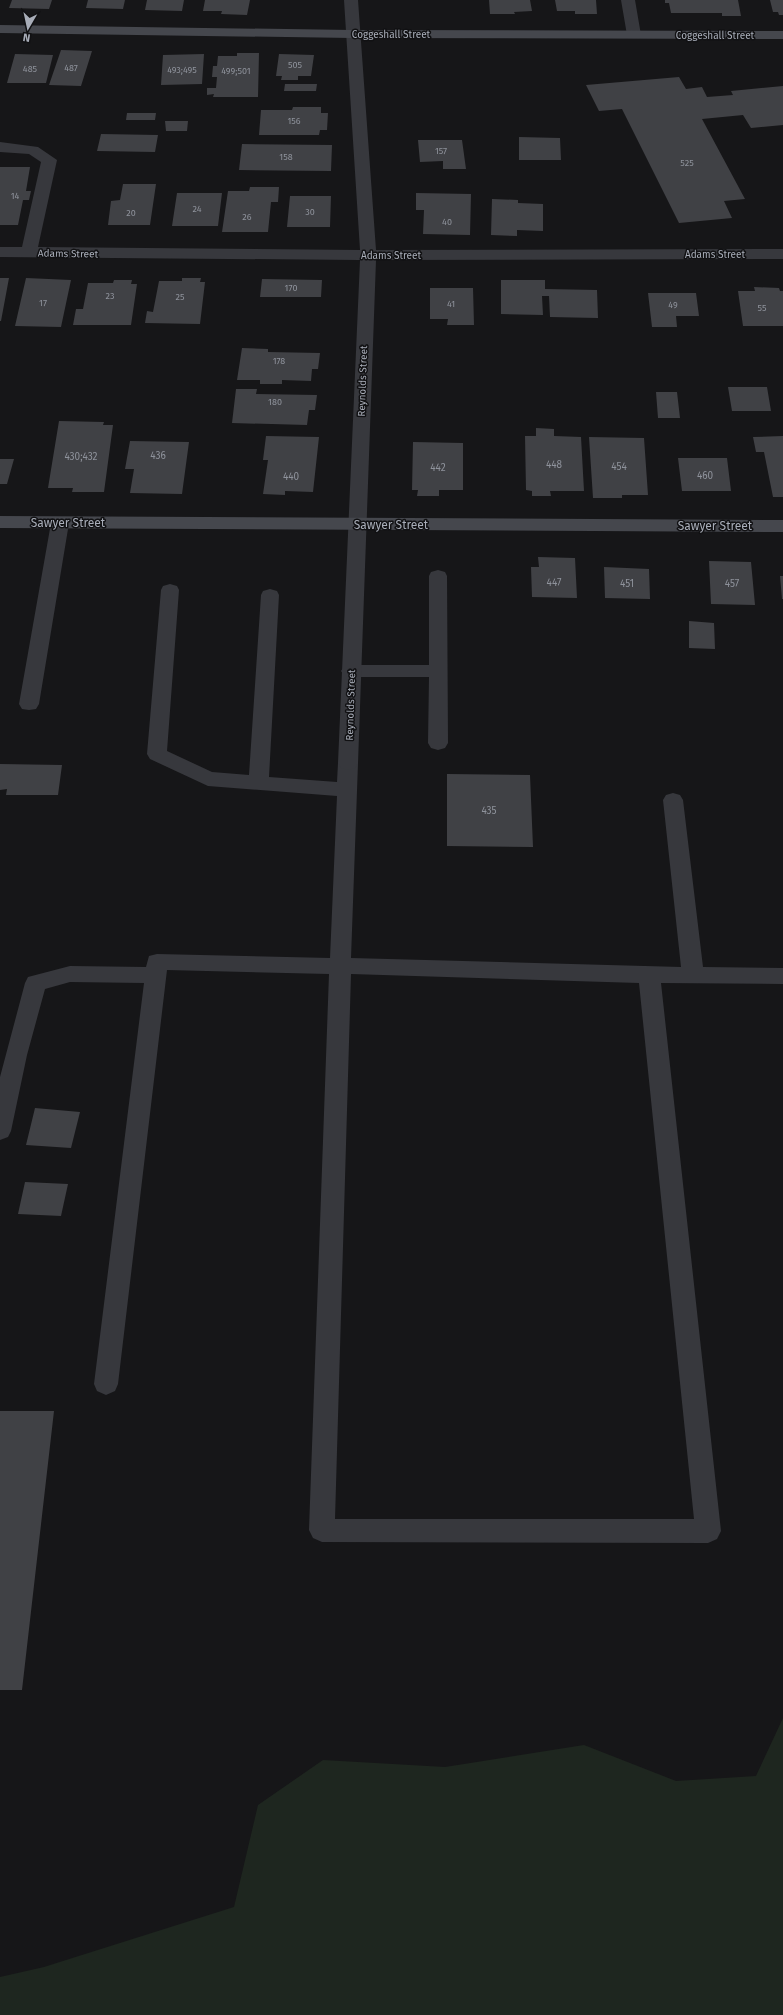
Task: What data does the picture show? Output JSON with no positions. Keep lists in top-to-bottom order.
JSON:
{
  "streets": {
    "street": [
      "Coggeshall Street",
      "Adams Street",
      "Reynolds Street",
      "Sawyer Street"
    ]
  },
  "crossings": [
    ["Coggeshall Street", "Reynolds Street"],
    ["Adams Street", "Reynolds Street"],
    ["Reynolds Street", "Sawyer Street"]
  ],
  "house_numbers": [
    "505",
    "487",
    "485",
    "493;495",
    "499;501",
    "156",
    "157",
    "158",
    "525",
    "14",
    "24",
    "30",
    "20",
    "26",
    "40",
    "170",
    "23",
    "25",
    "17",
    "41",
    "49",
    "55",
    "178",
    "180",
    "436",
    "430;432",
    "448",
    "454",
    "442",
    "460",
    "440",
    "447",
    "451",
    "457",
    "435"
  ],
  "north": "bottom"
}
